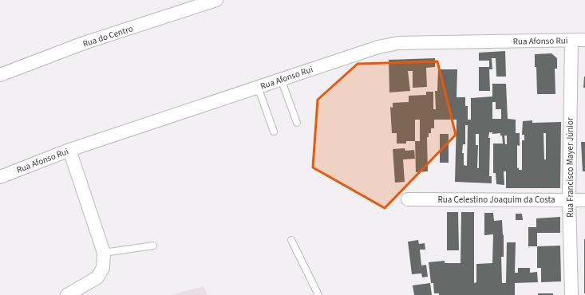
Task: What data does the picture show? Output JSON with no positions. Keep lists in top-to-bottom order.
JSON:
{
  "streets": {
    "street": [
      "Rua do Centro",
      "Rua Afonso Rui",
      "Rua Francisco Mayer Júnior",
      "Rua Celestino Joaquim da Costa"
    ]
  },
  "crossings": [
    ["Rua Afonso Rui", "Rua Francisco Mayer Júnior"],
    ["Rua Francisco Mayer Júnior", "Rua Celestino Joaquim da Costa"]
  ]
}
